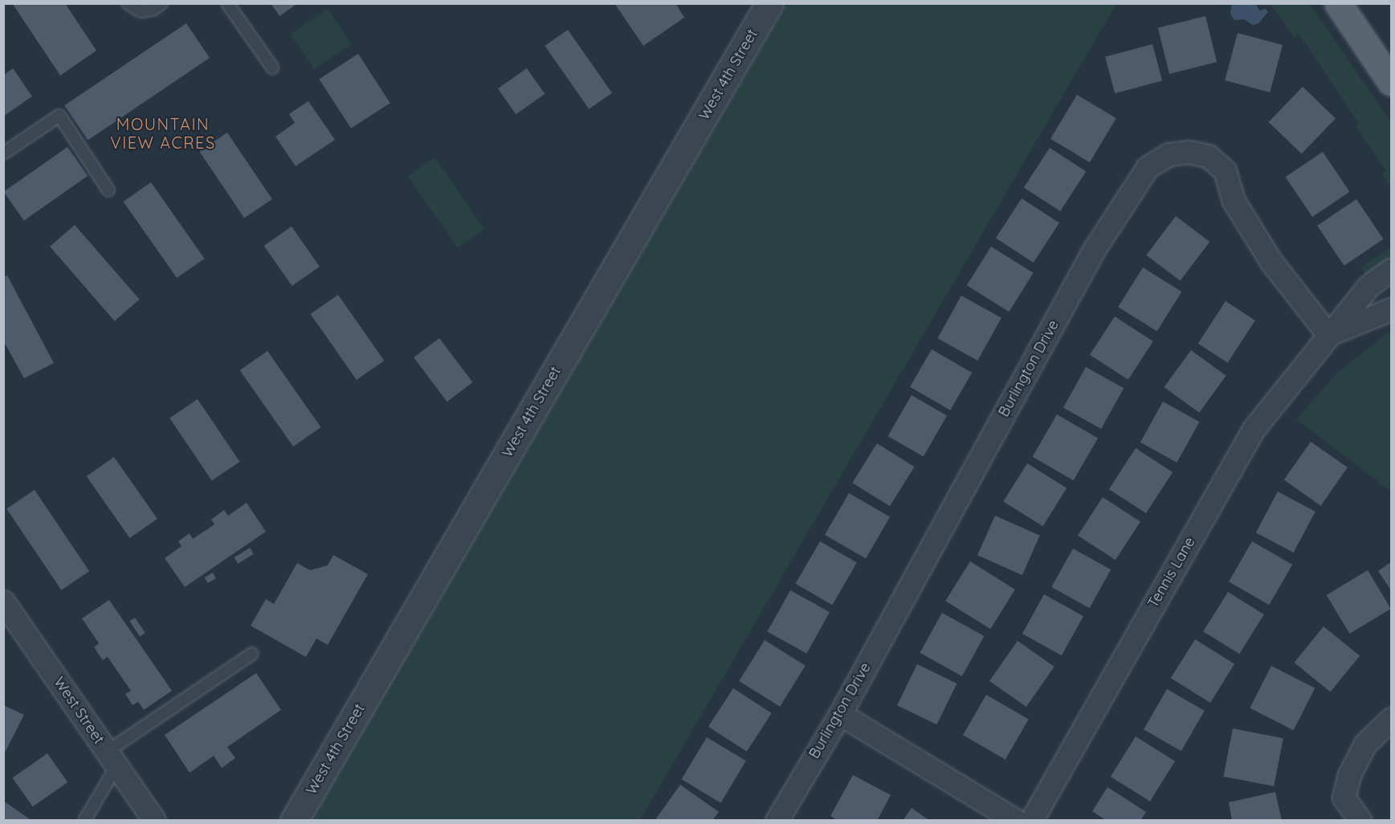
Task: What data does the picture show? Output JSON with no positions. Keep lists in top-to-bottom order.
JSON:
{
  "streets": {
    "street": [
      "West 4th Street",
      "Burlington Drive",
      "Tennis Lane",
      "West Street"
    ]
  },
  "crossings": [
    ["Burlington Drive", "Tennis Lane"]
  ],
  "districts": ["MOUNTAIN VIEW ACRES"]
}
